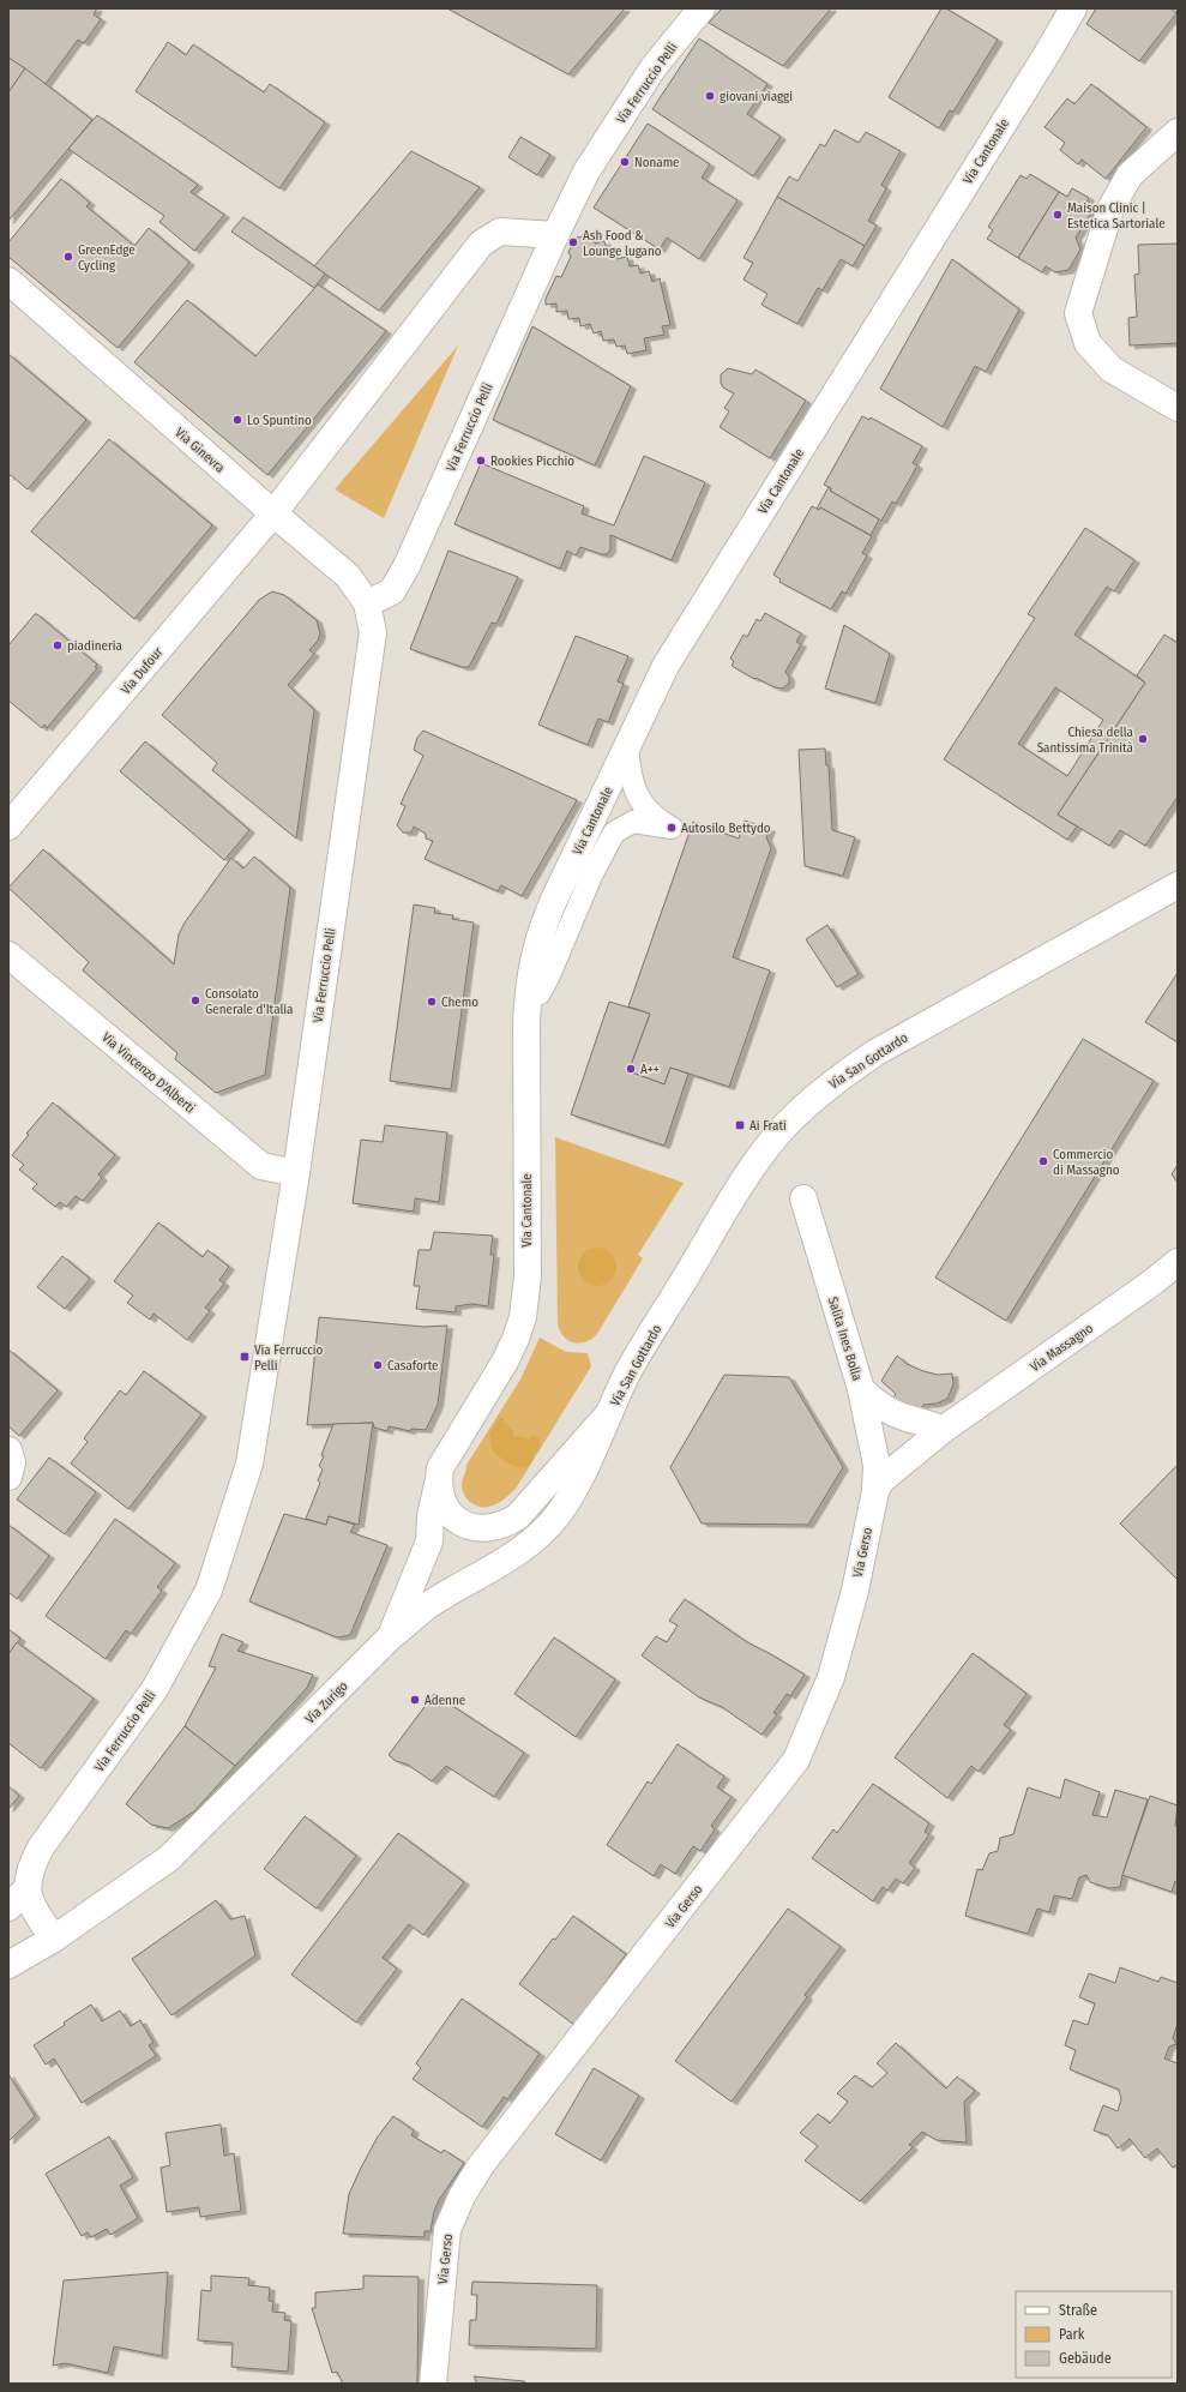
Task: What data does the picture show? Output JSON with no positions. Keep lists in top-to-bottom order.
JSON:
{
  "streets": {
    "main road": [
      "Via Ferruccio Pelli",
      "Via Cantonale",
      "Via Ginevra",
      "Via Dufour",
      "Via San Gottardo",
      "Via Vincenzo D'Alberti",
      "Salita Ines Bolla",
      "Via Massagno",
      "Via Gerso",
      "Via Zurigo"
    ]
  },
  "crossings": [
    ["Via Ferruccio Pelli", "Via Ginevra"],
    ["Via Ferruccio Pelli", "Via Vincenzo D'Alberti"],
    ["Via Ferruccio Pelli", "Via Zurigo"],
    ["Via Cantonale", "Via Zurigo"],
    ["Via Ginevra", "Via Dufour"],
    ["Via San Gottardo", "Via Zurigo"],
    ["Salita Ines Bolla", "Via Massagno"],
    ["Salita Ines Bolla", "Via Gerso"],
    ["Via Massagno", "Via Gerso"]
  ],
  "places": {
    "other": [
      "giovani viaggi",
      "Noname",
      "Maison Clinic | Estetica Sartoriale",
      "Ash Food & Lounge lugano",
      "GreenEdge Cycling",
      "Lo Spuntino",
      "Rookies Picchio",
      "piadineria",
      "Chiesa della Santissima Trinità",
      "Autosilo Bettydo",
      "Consolato Generale d'Italia",
      "Chemo",
      "A++",
      "Commercio di Massagno",
      "Casaforte",
      "Adenne"
    ],
    "transit": ["Ai Frati", "Via Ferruccio Pelli"]
  },
  "legend": ["Straße", "Park", "Gebäude"]
}
